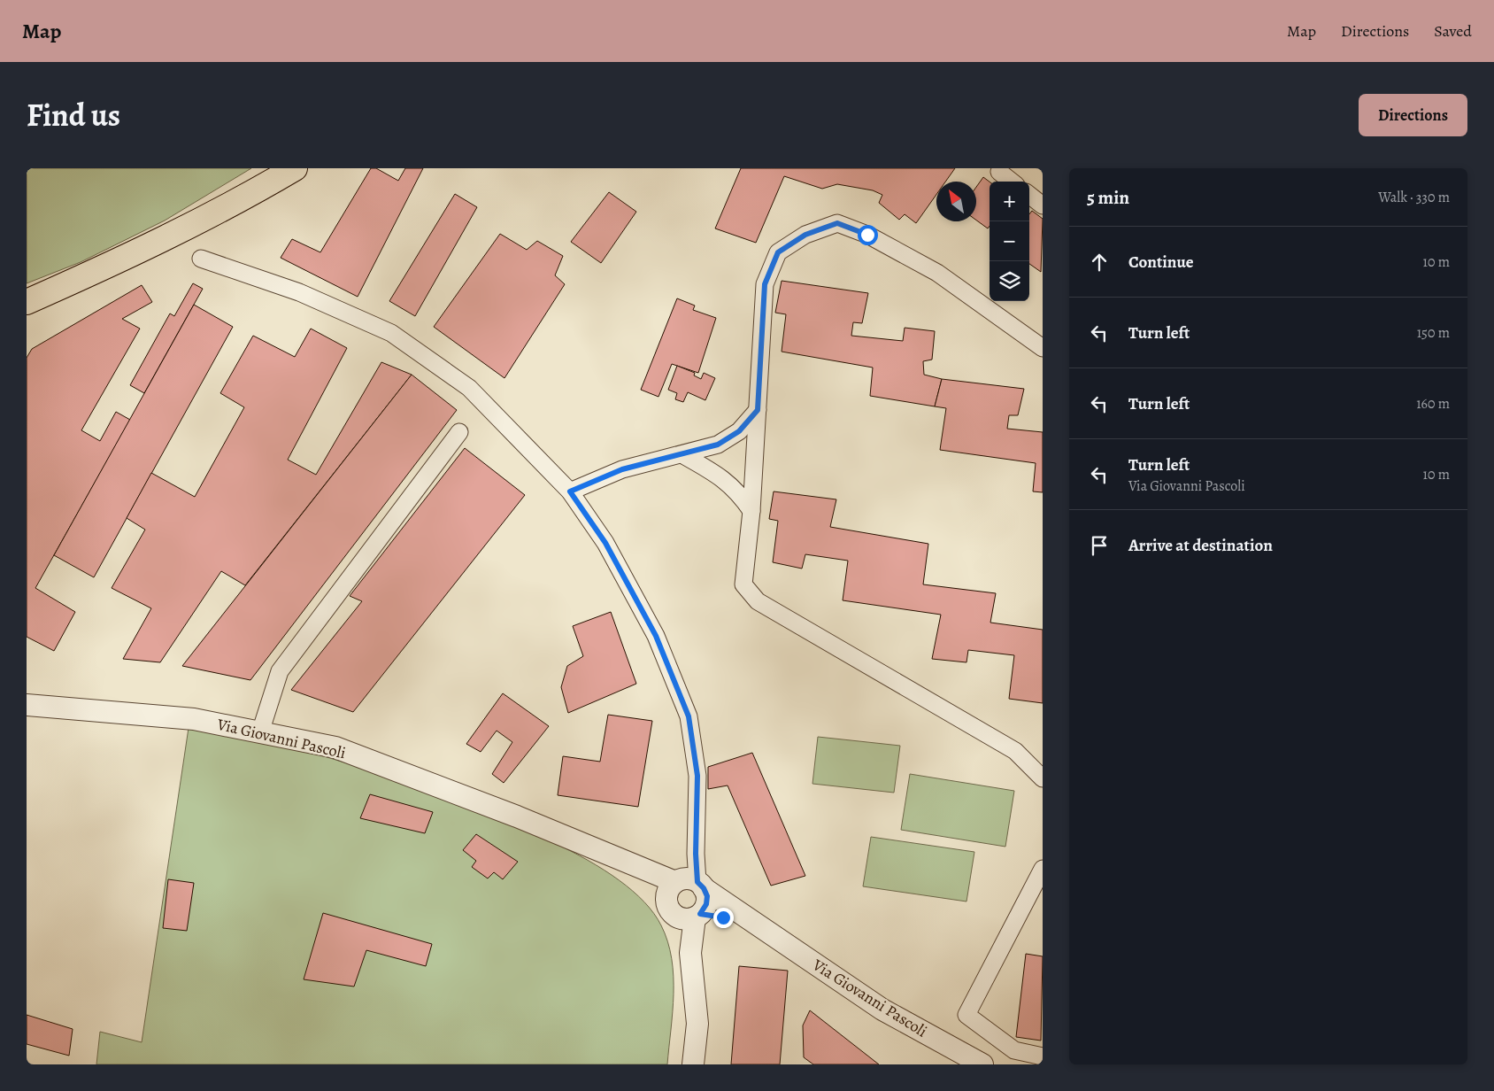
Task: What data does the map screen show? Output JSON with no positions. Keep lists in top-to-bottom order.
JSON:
{
  "streets": {
    "street": ["Via Giovanni Pascoli"]
  },
  "north": "top left",
  "page": {
    "header": "Map",
    "nav": ["Map", "Directions", "Saved"],
    "title": "Find us",
    "buttons": "Directions",
    "heading": ["5 min", "Walk · 330 m"],
    "map_buttons": ["+", "−"],
    "list": [
      ["Continue", "10 m"],
      ["Turn left", "150 m"],
      ["Turn left", "160 m"],
      ["Turn left", "Via Giovanni Pascoli", "10 m"],
      "Arrive at destination"
    ]
  }
}
